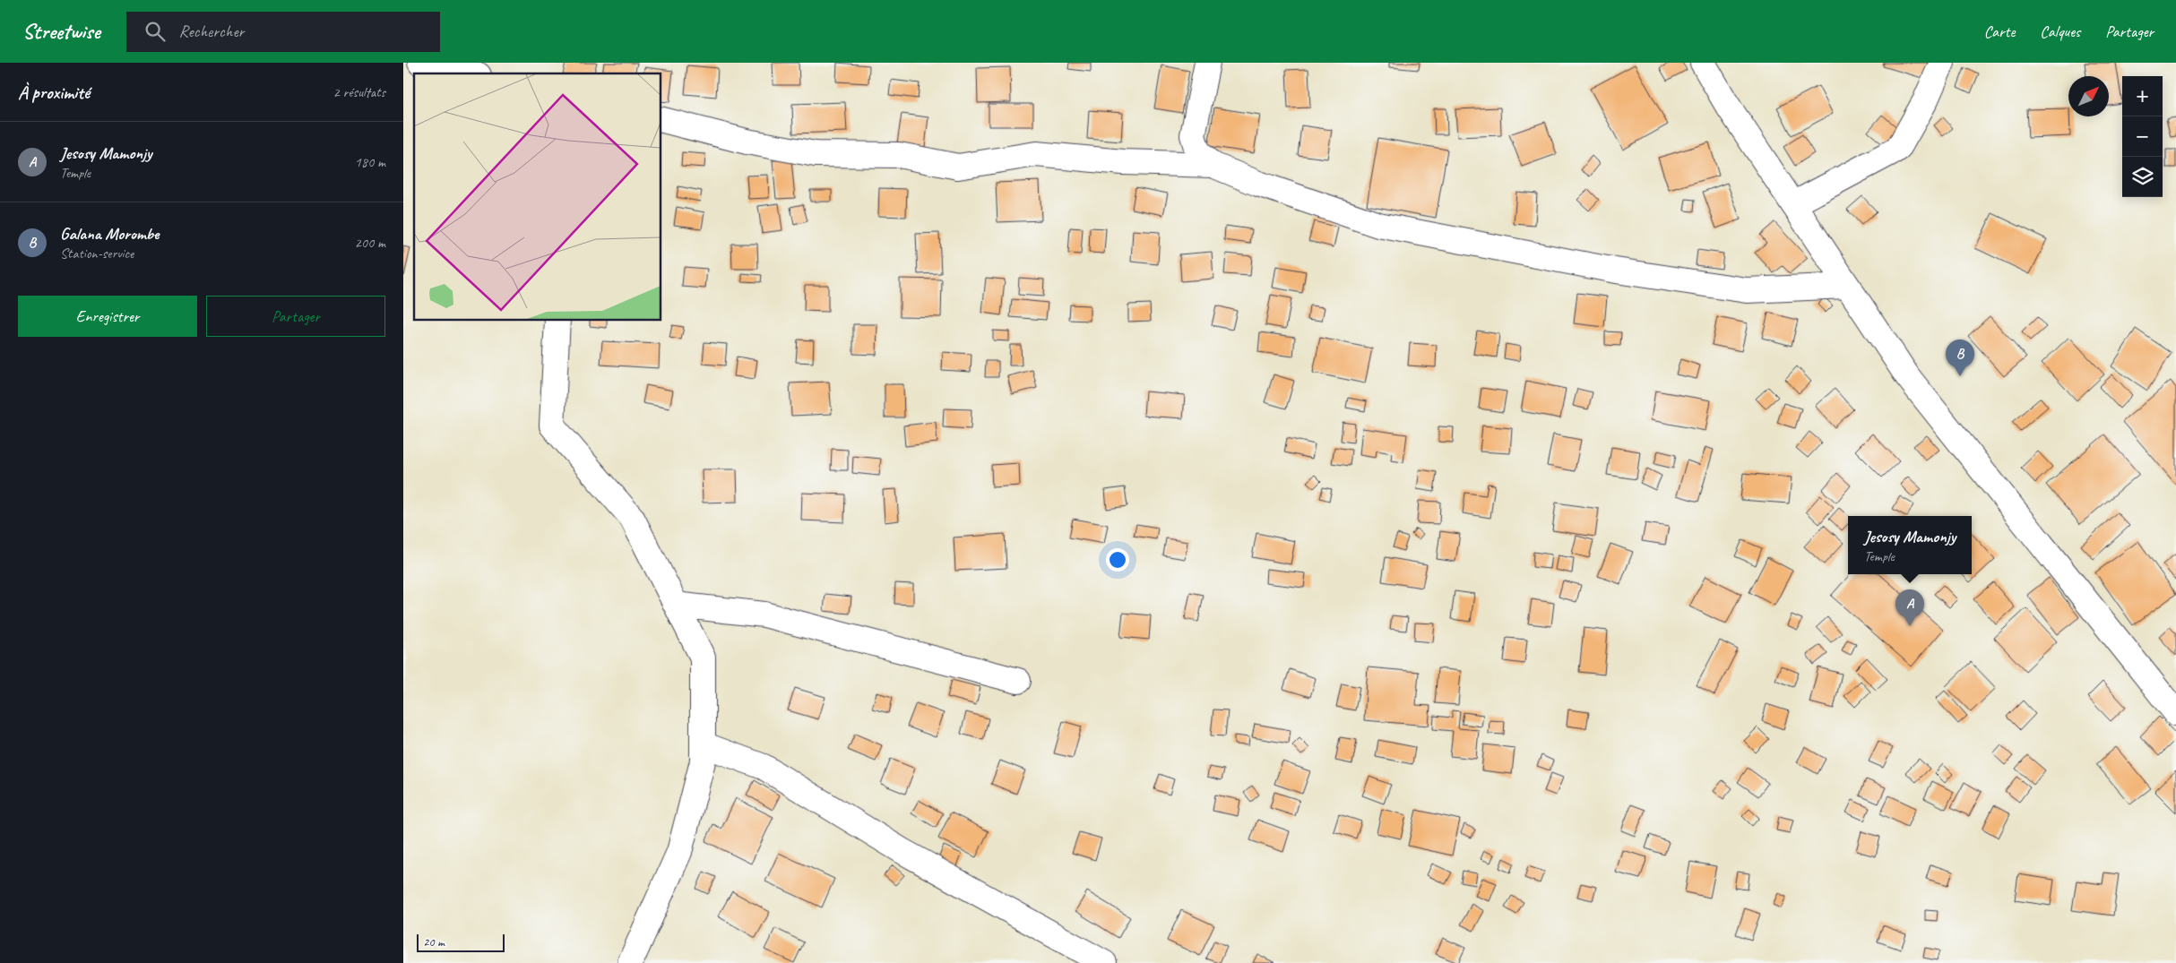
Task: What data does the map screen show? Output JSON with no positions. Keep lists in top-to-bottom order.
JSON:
{
  "scale_bar": "20 m",
  "north": "top right",
  "page": {
    "header": "Streetwise",
    "search": "Rechercher",
    "nav": ["Carte", "Calques", "Partager"],
    "heading": ["À proximité", "2 résultats"],
    "map_buttons": ["+", "−"],
    "list": [
      {
        "mark": "A",
        "name": "Jesosy Mamonjy",
        "note": "Temple",
        "value": "180 m"
      },
      {
        "mark": "B",
        "name": "Galana Morombe",
        "note": "Station-service",
        "value": "200 m"
      }
    ],
    "buttons": ["Enregistrer", "Partager"],
    "pins": ["B", "A"],
    "popup": ["Jesosy Mamonjy", "Temple"],
    "scale": "20 m"
  }
}
